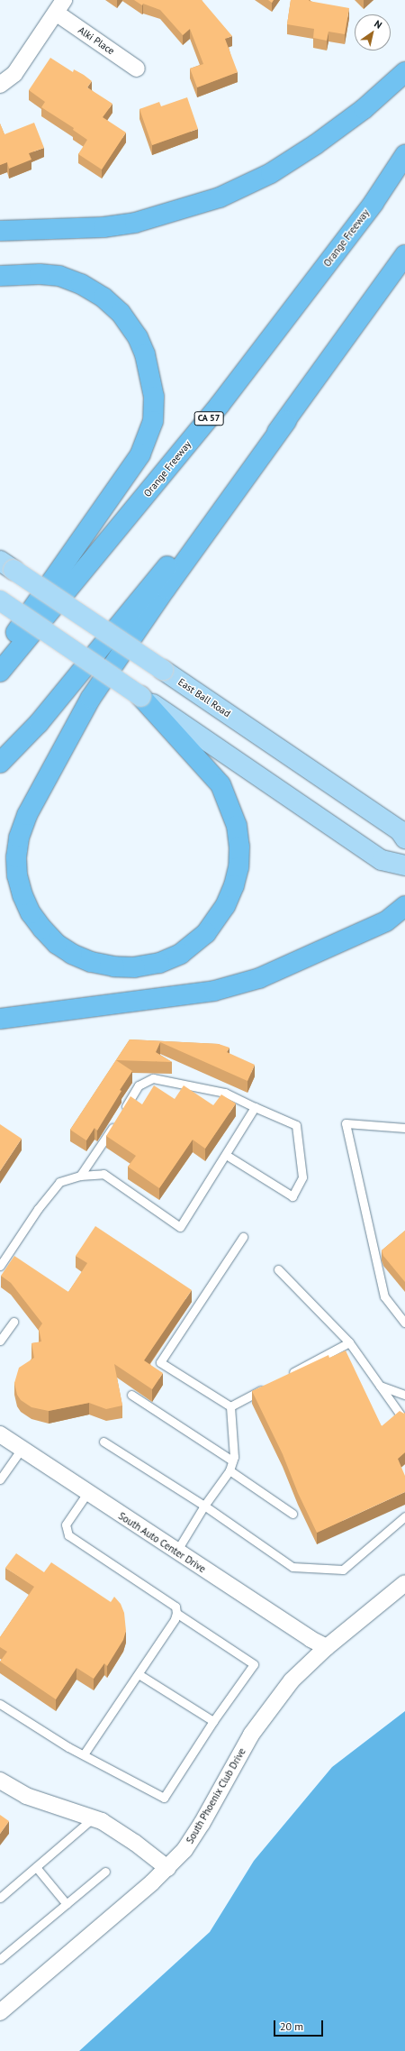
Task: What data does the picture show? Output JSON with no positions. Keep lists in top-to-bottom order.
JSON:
{
  "streets": {
    "highway": ["Orange Freeway", "CA 57"],
    "main road": ["East Ball Road"],
    "street": ["Alki Place", "South Auto Center Drive", "South Phoenix Club Drive"]
  },
  "crossings": [
    ["South Auto Center Drive", "South Phoenix Club Drive"]
  ],
  "scale_bar": "20 m",
  "north": "top right"
}
